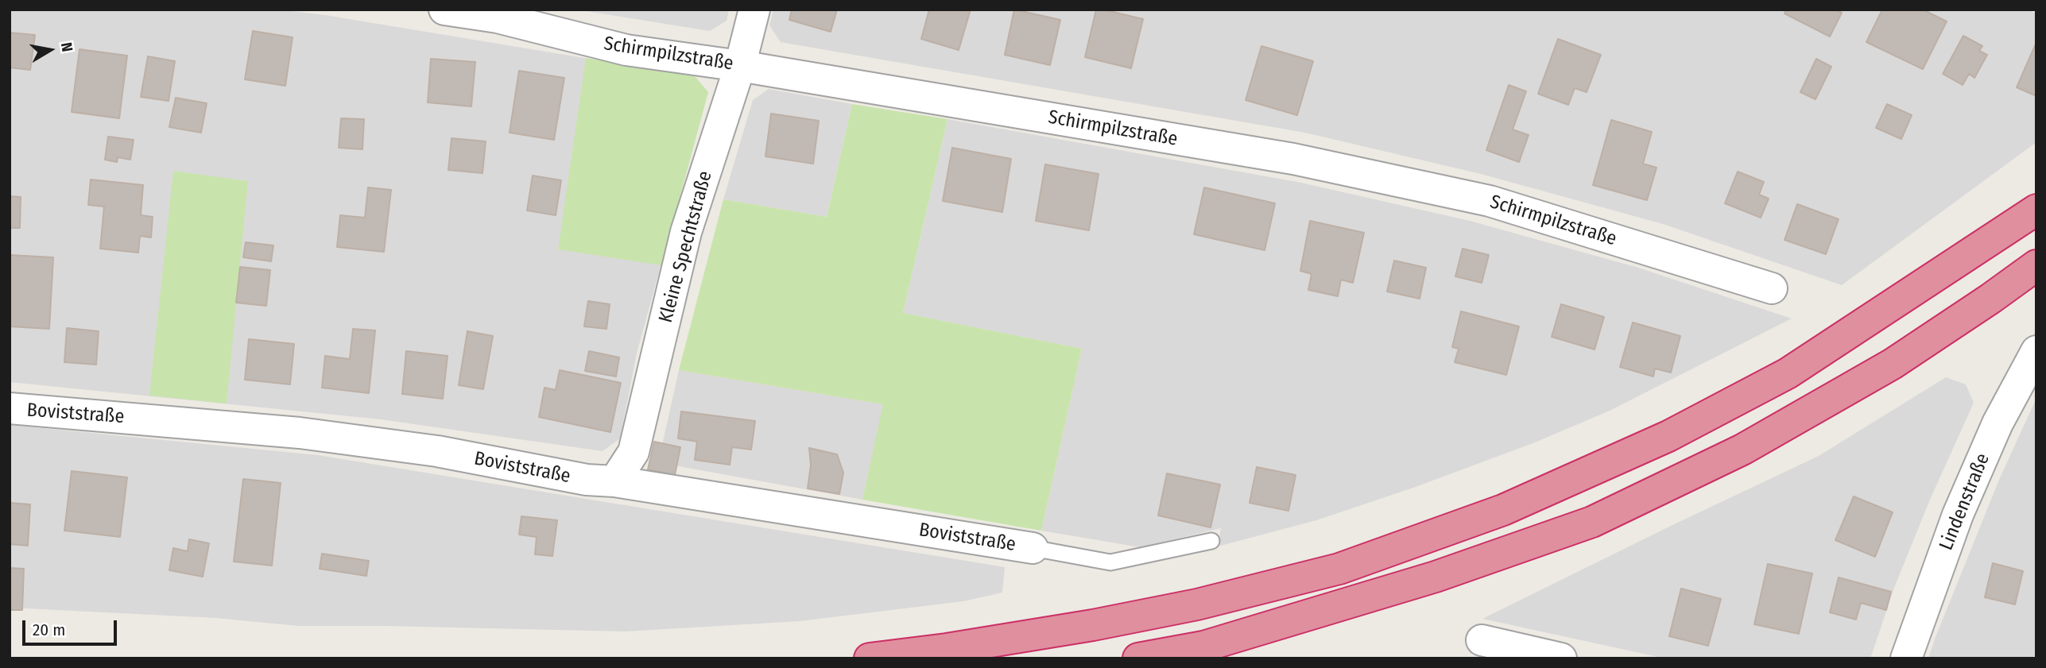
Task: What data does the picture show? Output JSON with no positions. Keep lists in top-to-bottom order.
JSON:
{
  "streets": {
    "street": [
      "Schirmpilzstraße",
      "Kleine Spechtstraße",
      "Boviststraße",
      "Lindenstraße"
    ]
  },
  "crossings": [
    ["Schirmpilzstraße", "Kleine Spechtstraße"],
    ["Kleine Spechtstraße", "Boviststraße"]
  ],
  "scale_bar": "20 m",
  "north": "right"
}
